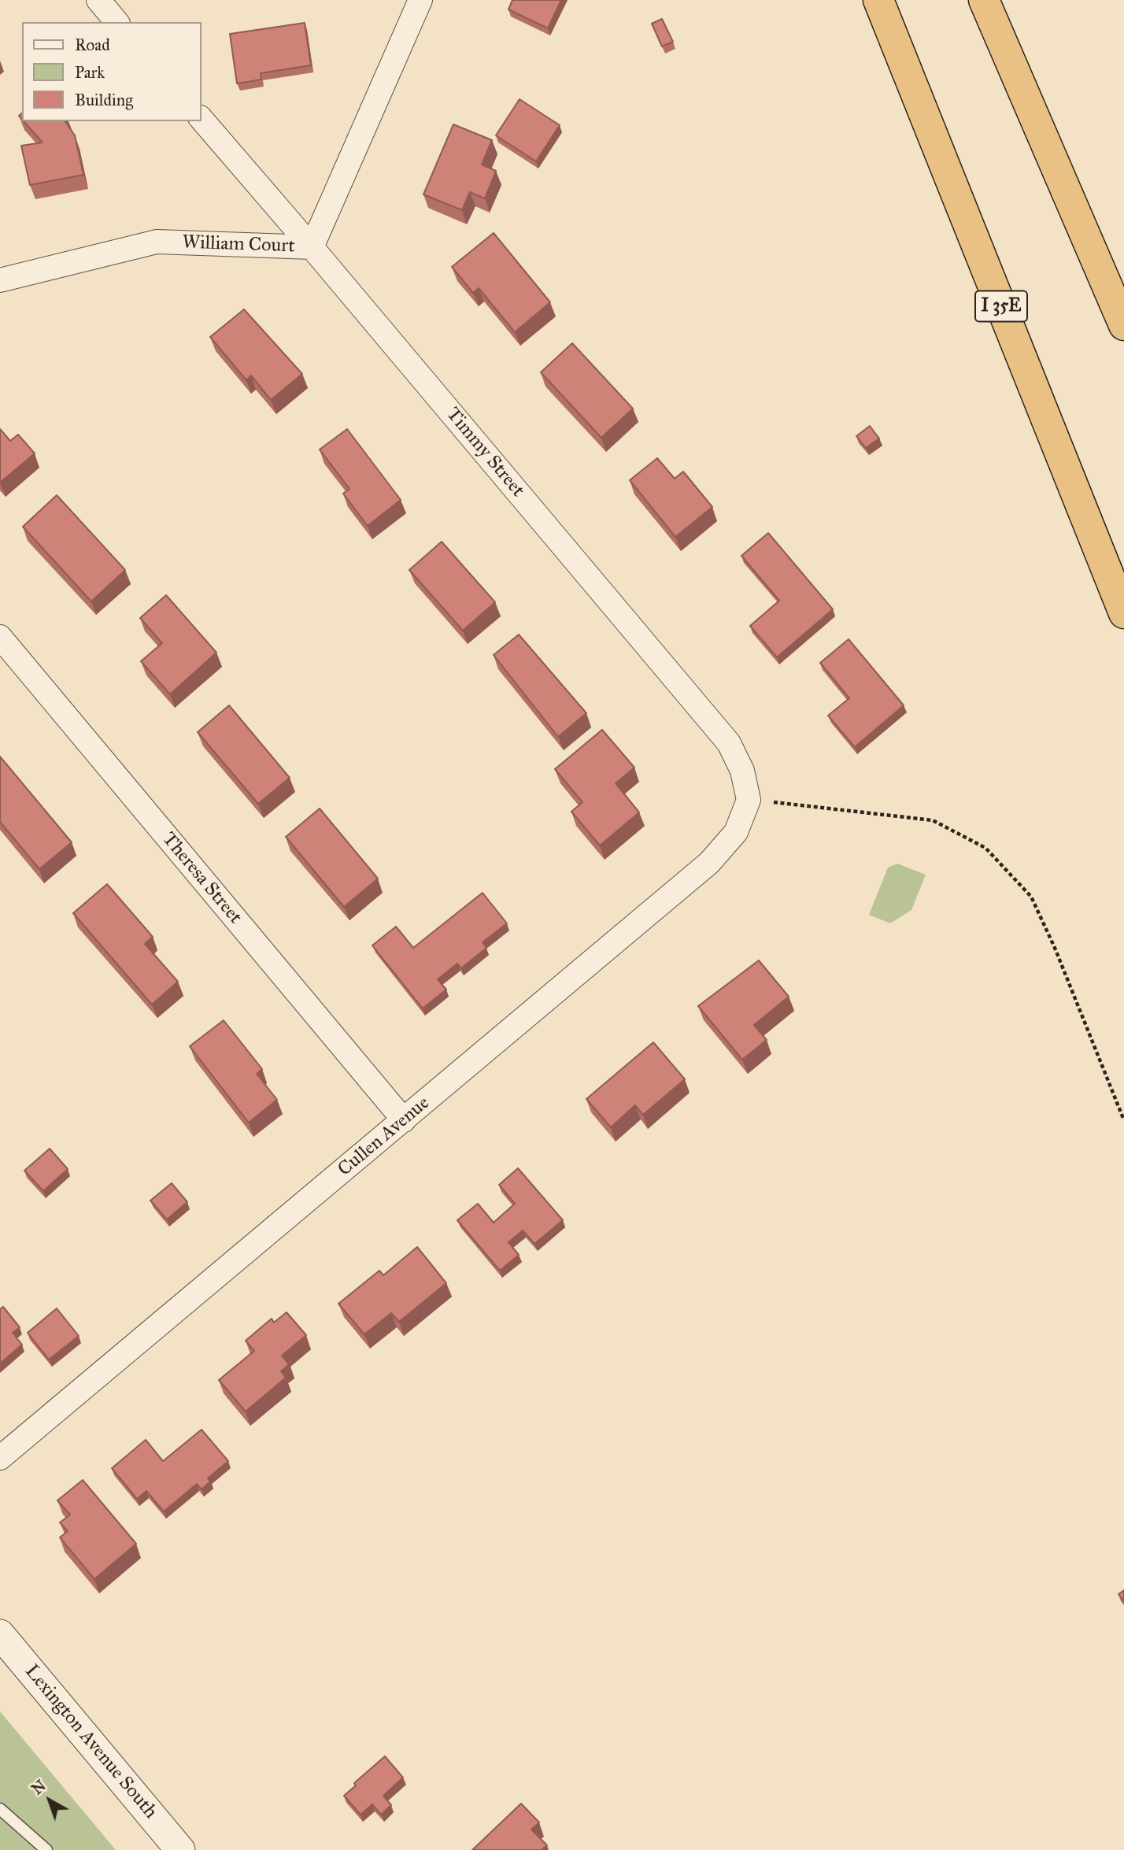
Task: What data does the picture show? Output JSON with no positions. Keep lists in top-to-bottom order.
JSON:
{
  "streets": {
    "highway": ["I 35E"],
    "street": [
      "William Court",
      "Timmy Street",
      "Theresa Street",
      "Cullen Avenue",
      "Lexington Avenue South"
    ]
  },
  "crossings": [
    ["William Court", "Timmy Street"],
    ["Timmy Street", "Cullen Avenue"],
    ["Theresa Street", "Cullen Avenue"]
  ],
  "legend": ["Road", "Park", "Building"],
  "north": "top left"
}
